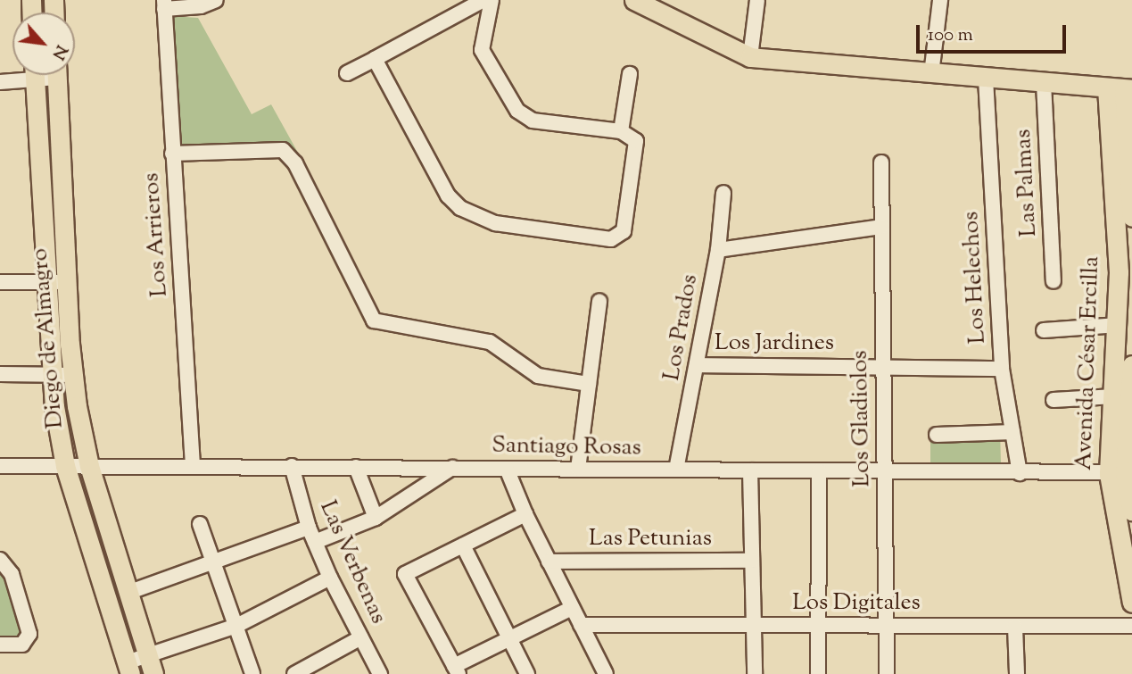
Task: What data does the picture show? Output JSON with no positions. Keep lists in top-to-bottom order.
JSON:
{
  "streets": {
    "main road": ["Diego de Almagro", "Avenida César Ercilla"],
    "street": [
      "Las Palmas",
      "Los Arrieros",
      "Los Helechos",
      "Los Prados",
      "Los Jardines",
      "Los Gladiolos",
      "Santiago Rosas",
      "Las Petunias",
      "Las Verbenas",
      "Los Digitales"
    ]
  },
  "crossings": [
    ["Los Arrieros", "Santiago Rosas"],
    ["Los Helechos", "Los Jardines"],
    ["Los Helechos", "Santiago Rosas"],
    ["Los Prados", "Los Jardines"],
    ["Los Prados", "Santiago Rosas"],
    ["Diego de Almagro", "Santiago Rosas"],
    ["Los Jardines", "Los Gladiolos"],
    ["Avenida César Ercilla", "Santiago Rosas"],
    ["Los Gladiolos", "Santiago Rosas"],
    ["Los Gladiolos", "Los Digitales"],
    ["Santiago Rosas", "Las Verbenas"]
  ],
  "scale_bar": "100 m",
  "north": "bottom right"
}
